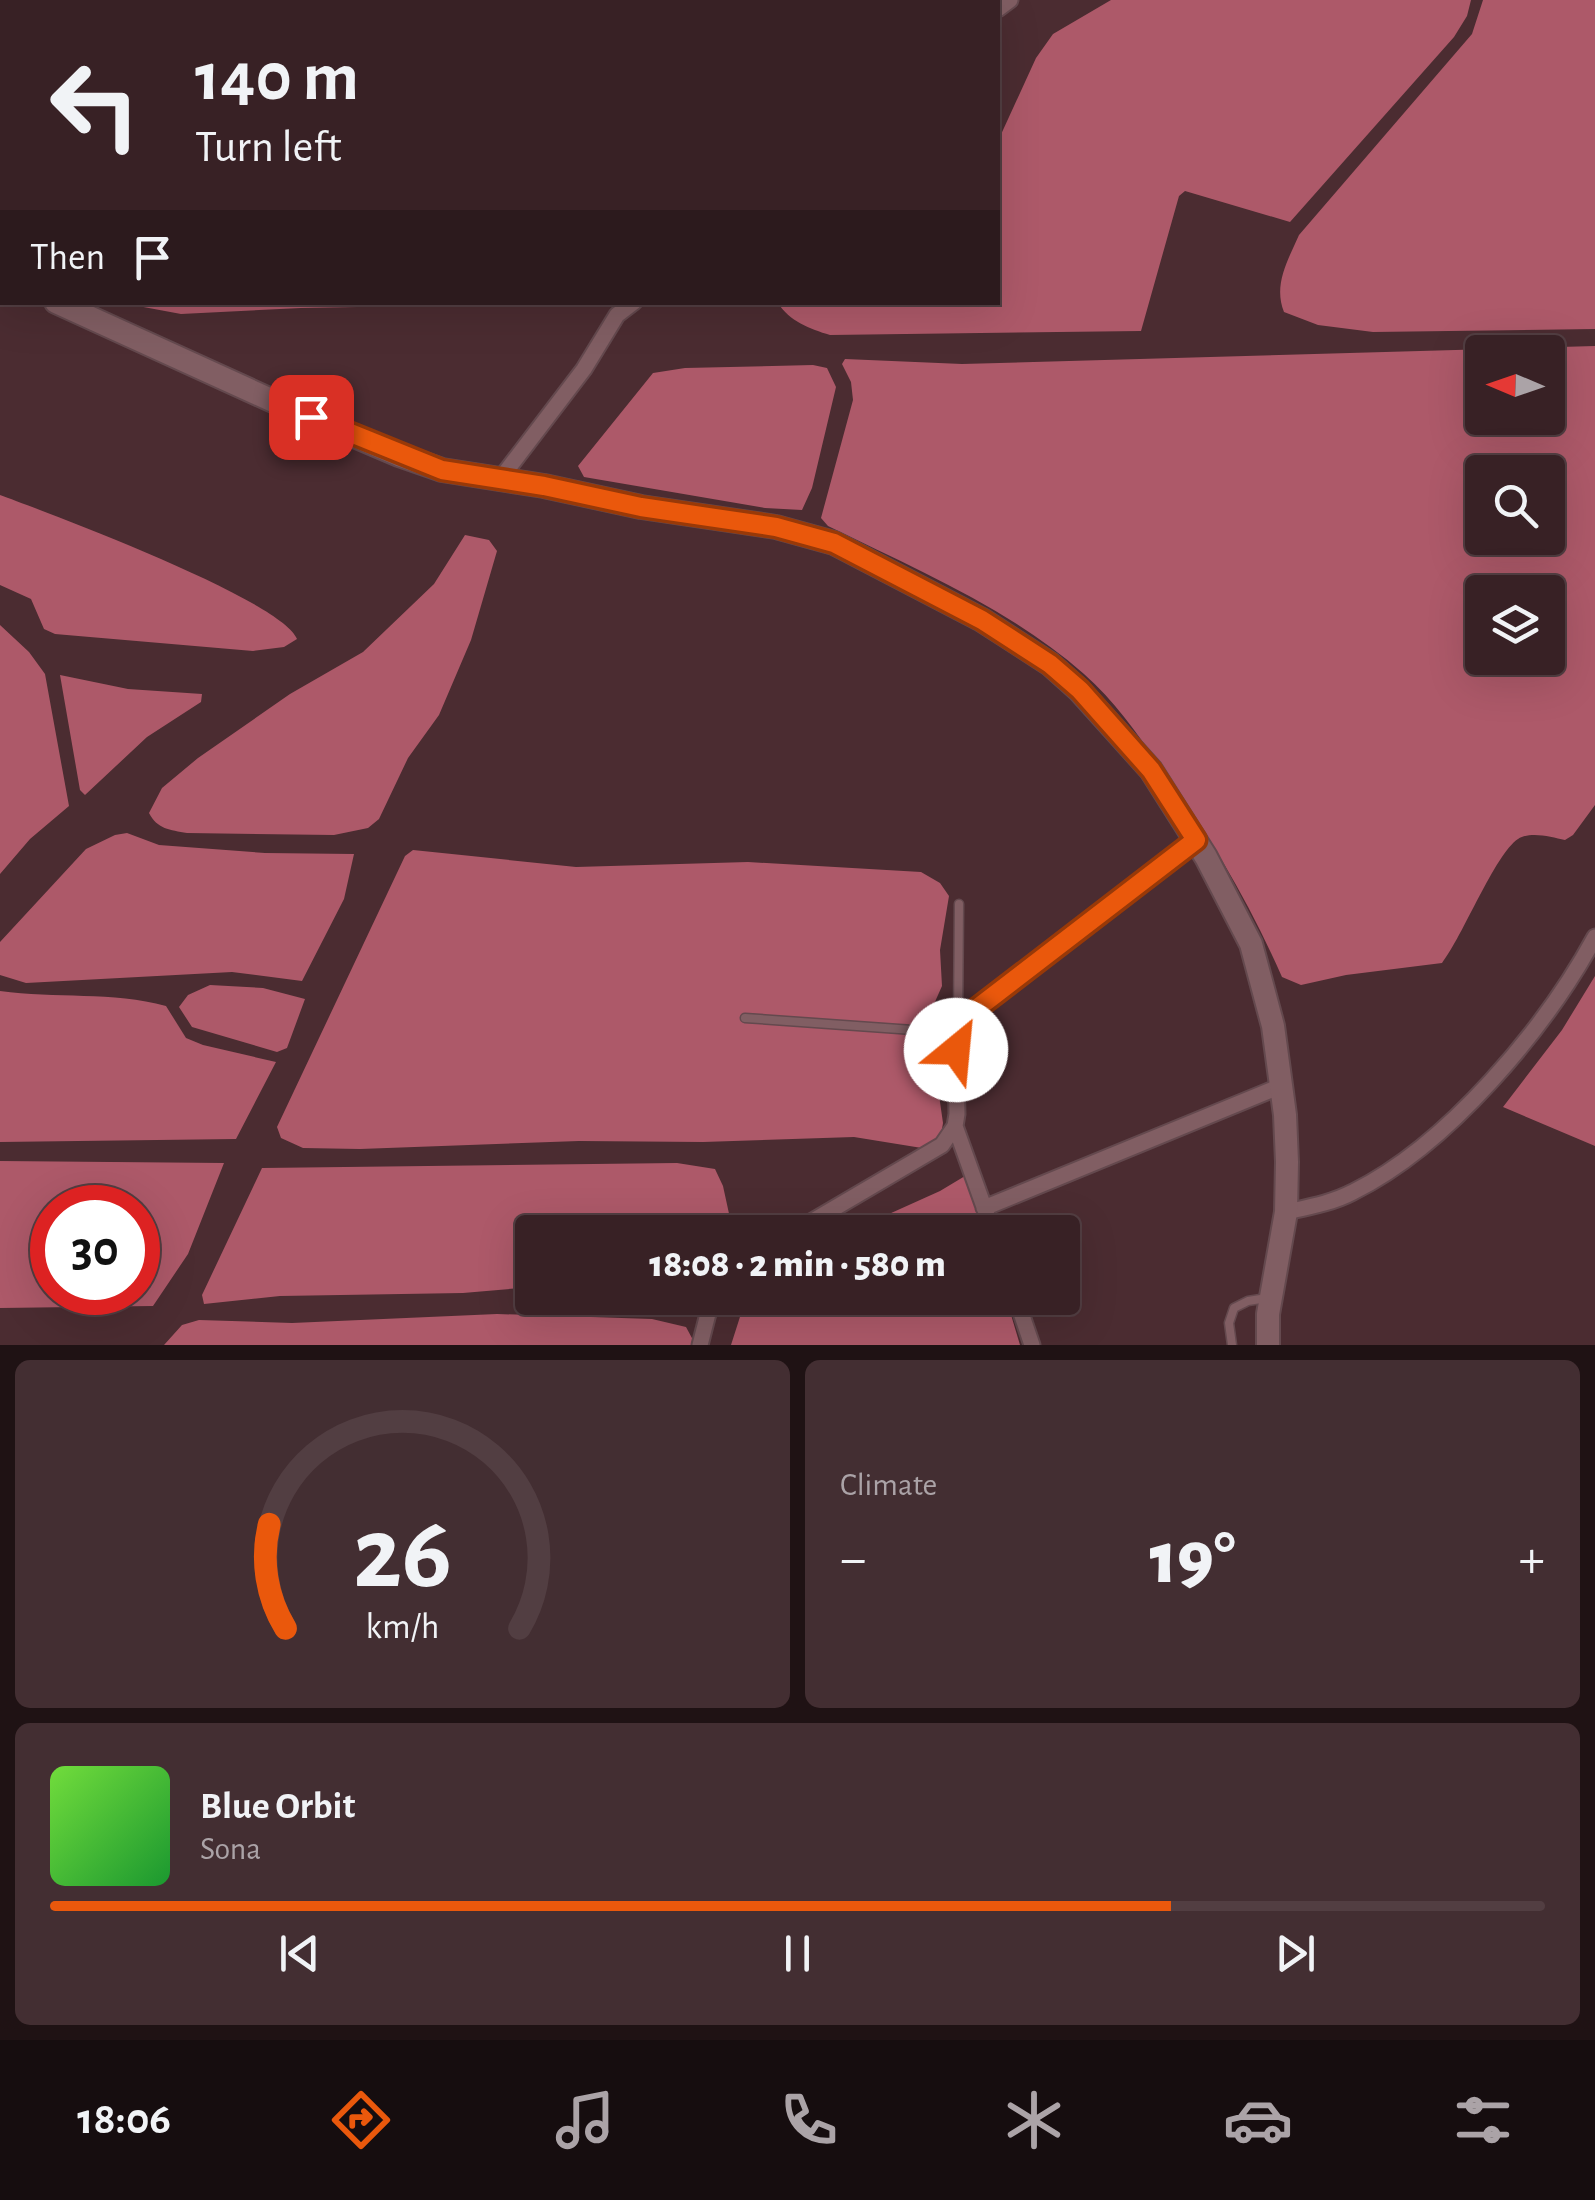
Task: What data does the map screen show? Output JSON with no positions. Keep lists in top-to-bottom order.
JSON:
{
  "north": "left",
  "page": {
    "turn": ["140 m", "Turn left"],
    "then": "Then",
    "limit": "30",
    "trip": "18:08 · 2 min · 580 m",
    "tile": "Climate",
    "heat": ["−", "19°", "+"],
    "song": ["Blue Orbit", "Sona"],
    "tabs": "18:06",
    "gauge": ["26", "km/h"]
  }
}
